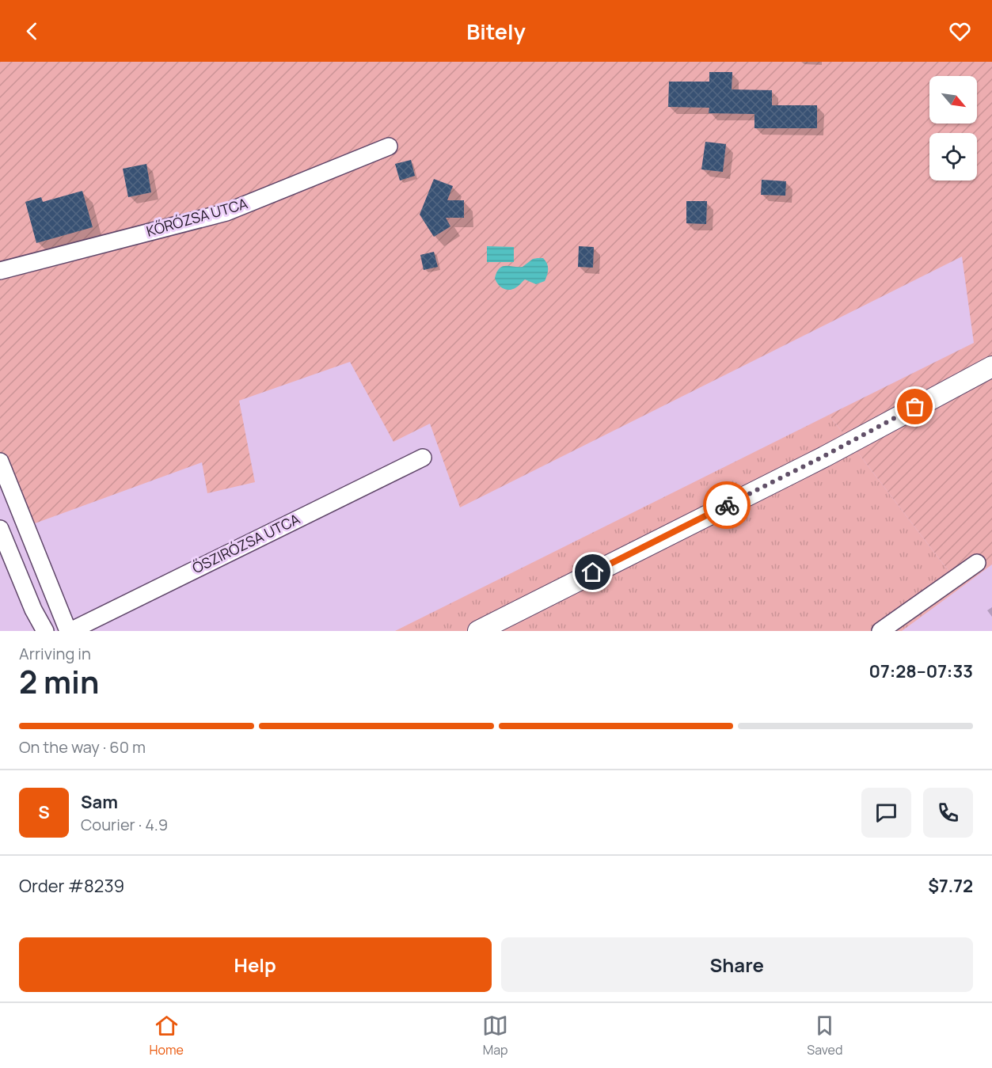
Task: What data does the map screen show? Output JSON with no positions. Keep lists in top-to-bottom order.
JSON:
{
  "streets": {
    "street": ["KŐRÓZSA UTCA", "ŐSZIRÓZSA UTCA"]
  },
  "north": "bottom right",
  "page": {
    "header": "Bitely",
    "heading": ["2 min", "Arriving in", "07:28–07:33"],
    "panel": [
      "Sam",
      "Courier · 4.9",
      "Order #8239",
      "$7.72"
    ],
    "bar": "On the way · 60 m",
    "round": "S",
    "buttons": ["Help", "Share"],
    "tabs": ["Home", "Map", "Saved"]
  }
}
